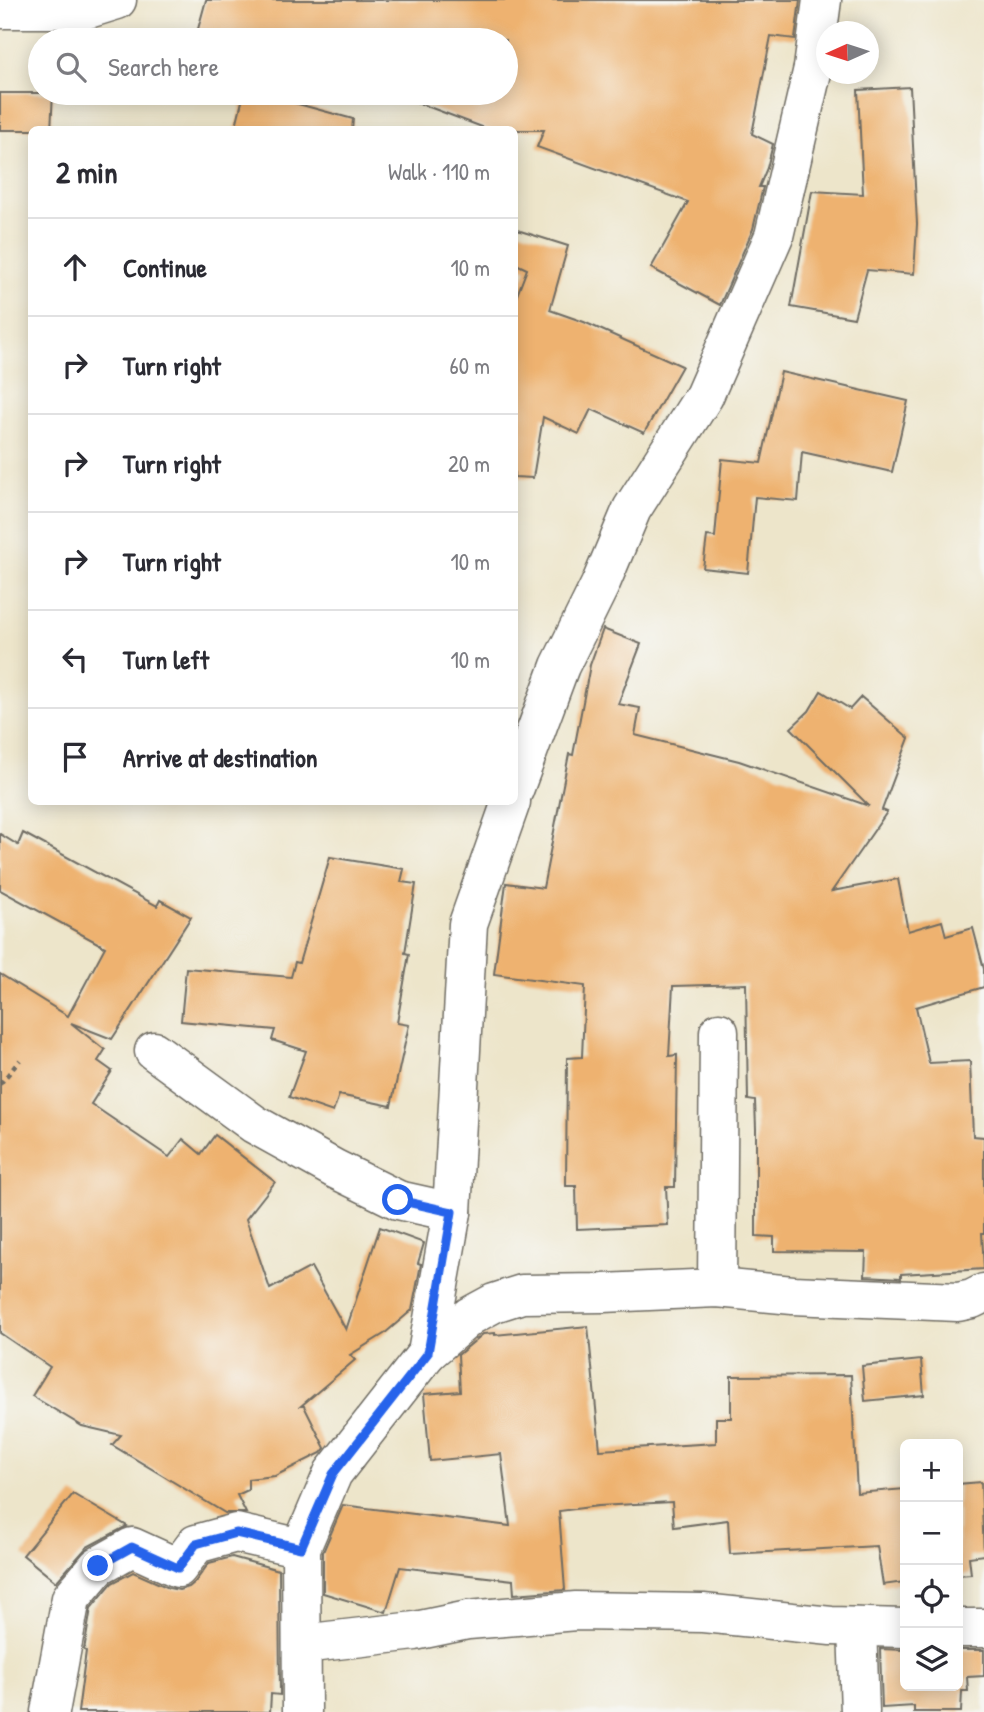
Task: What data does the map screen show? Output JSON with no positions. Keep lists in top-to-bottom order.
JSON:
{
  "north": "left",
  "page": {
    "search": "Search here",
    "heading": ["2 min", "Walk · 110 m"],
    "list": [
      ["Continue", "10 m"],
      ["Turn right", "60 m"],
      ["Turn right", "20 m"],
      ["Turn right", "10 m"],
      ["Turn left", "10 m"],
      "Arrive at destination"
    ],
    "map_buttons": ["+", "−"]
  }
}
